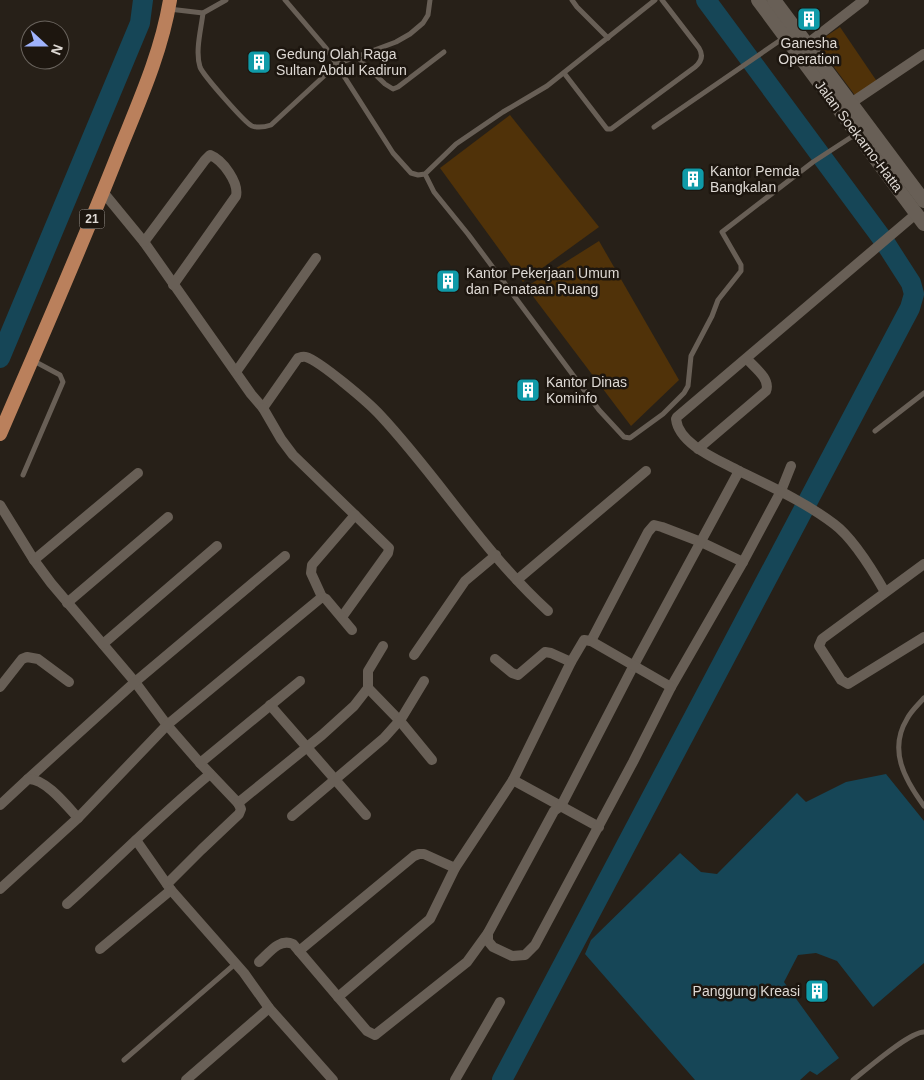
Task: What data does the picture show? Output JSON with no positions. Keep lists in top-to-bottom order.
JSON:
{
  "streets": {
    "highway": ["21"],
    "main road": ["Jalan Soekarno-Hatta"]
  },
  "places": {
    "building": [
      "Ganesha Operation",
      "Gedung Olah Raga Sultan Abdul Kadirun",
      "Kantor Pemda Bangkalan",
      "Kantor Pekerjaan Umum dan Penataan Ruang",
      "Kantor Dinas Kominfo",
      "Panggung Kreasi"
    ]
  },
  "north": "right"
}
